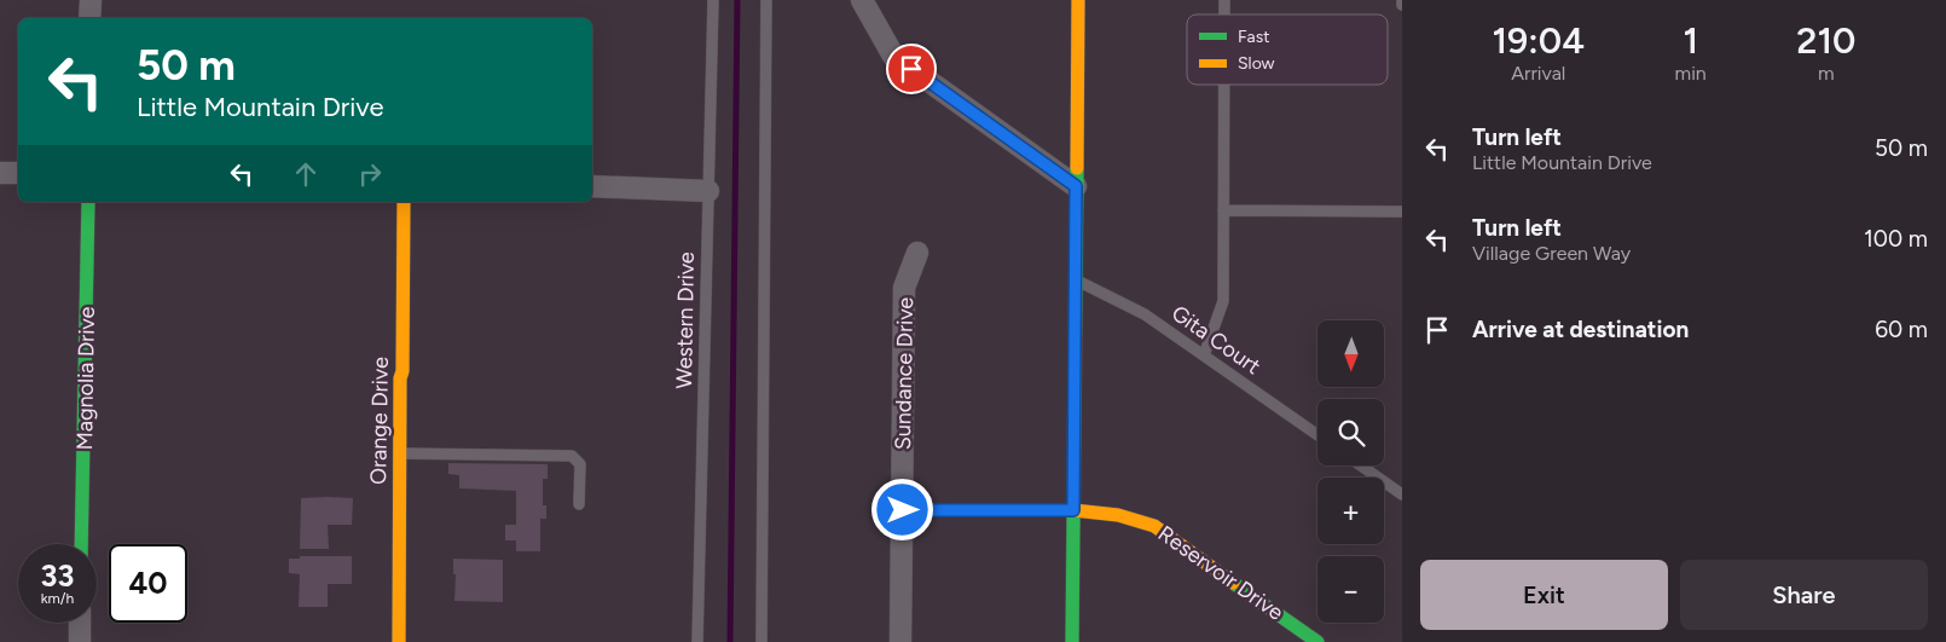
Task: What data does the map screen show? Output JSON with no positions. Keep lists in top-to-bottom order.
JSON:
{
  "streets": {
    "street": [
      "Sundance Drive",
      "Magnolia Drive",
      "Orange Drive",
      "Reservoir Drive"
    ],
    "lane": ["Western Drive", "Gita Court"]
  },
  "crossings": [
    ["Sundance Drive", "Reservoir Drive"]
  ],
  "legend": ["Fast", "Slow"],
  "north": "bottom",
  "page": {
    "eta": [
      "19:04",
      "Arrival",
      "1",
      "min",
      "210",
      "m"
    ],
    "turn": ["50 m", "Little Mountain Drive"],
    "list": [
      {
        "name": "Turn left",
        "note": "Little Mountain Drive",
        "value": "50 m"
      },
      {
        "name": "Turn left",
        "note": "Village Green Way",
        "value": "100 m"
      },
      {
        "name": "Arrive at destination",
        "value": "60 m"
      }
    ],
    "map_buttons": ["+", "−"],
    "speed": "33 km/h",
    "limit": "40",
    "buttons": ["Exit", "Share"]
  }
}
